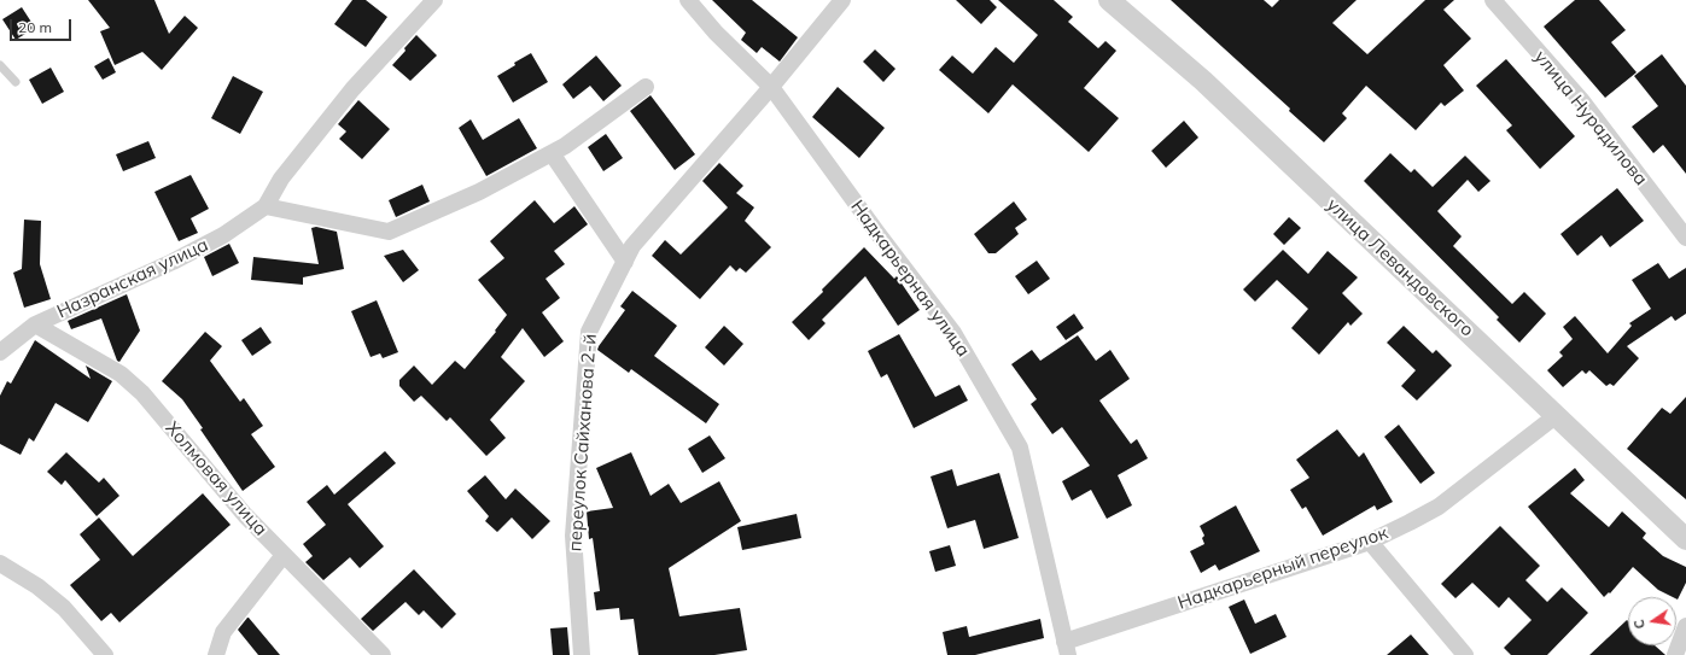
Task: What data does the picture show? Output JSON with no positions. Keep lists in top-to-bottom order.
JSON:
{
  "streets": {
    "street": [
      "улица Нурадилова",
      "улица Левандовского",
      "Назранская улица",
      "Надкарьерная улица",
      "переулок Сайханова 2-й",
      "Холмовая улица",
      "Надкарьерный переулок"
    ]
  },
  "crossings": [
    ["улица Левандовского", "Надкарьерный переулок"],
    ["Назранская улица", "Холмовая улица"],
    ["Надкарьерная улица", "переулок Сайханова 2-й"],
    ["Надкарьерная улица", "Надкарьерный переулок"]
  ],
  "scale_bar": "20 m",
  "north": "left"
}
